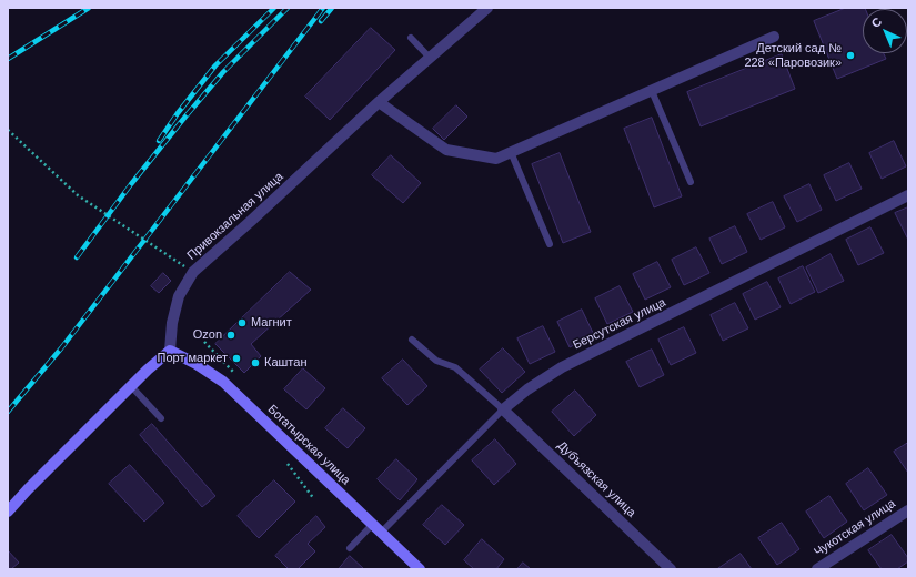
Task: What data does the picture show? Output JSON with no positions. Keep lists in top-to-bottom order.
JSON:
{
  "streets": {
    "main road": ["Богатырская улица"],
    "street": [
      "Привокзальная улица",
      "Берсутская улица",
      "Дубъязская улица",
      "Чукотская улица"
    ]
  },
  "crossings": [
    ["Привокзальная улица", "Богатырская улица"],
    ["Берсутская улица", "Богатырская улица"],
    ["Берсутская улица", "Дубъязская улица"]
  ],
  "places": [
    "Детский сад № 228 «Паровозик»",
    "Магнит",
    "Ozon",
    "Порт маркет",
    "Каштан"
  ],
  "north": "top left"
}
